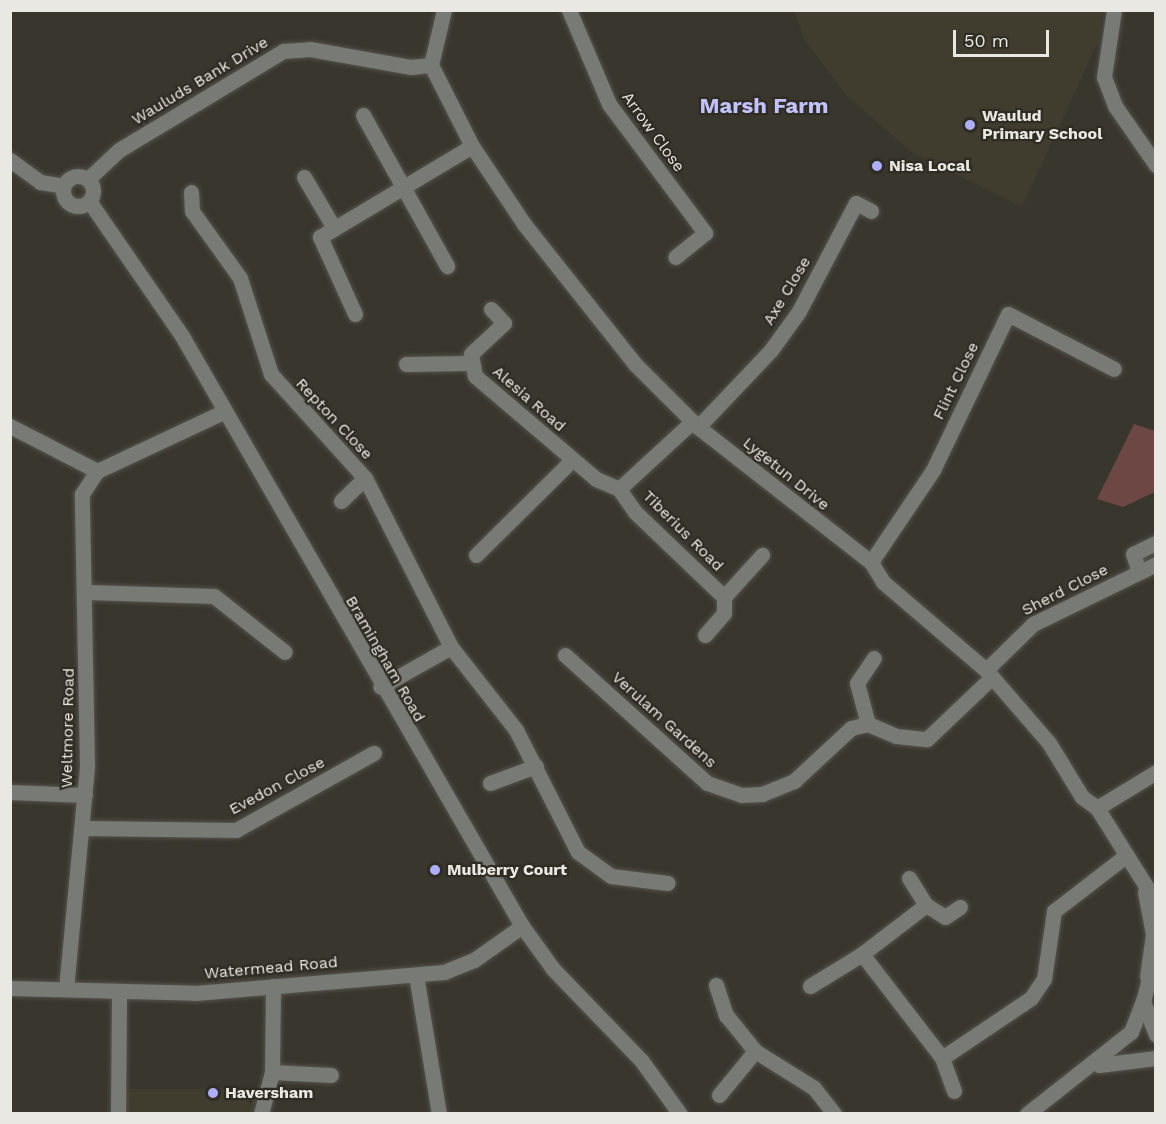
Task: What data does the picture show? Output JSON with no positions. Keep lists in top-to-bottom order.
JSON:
{
  "streets": {
    "street": [
      "Wauluds Bank Drive",
      "Arrow Close",
      "Axe Close",
      "Flint Close",
      "Alesia Road",
      "Repton Close",
      "Lygetun Drive",
      "Tiberius Road",
      "Sherd Close",
      "Bramingham Road",
      "Verulam Gardens",
      "Weltmore Road",
      "Evedon Close",
      "Watermead Road"
    ]
  },
  "crossings": [
    ["Wauluds Bank Drive", "Lygetun Drive"],
    ["Wauluds Bank Drive", "Bramingham Road"],
    ["Axe Close", "Lygetun Drive"],
    ["Flint Close", "Lygetun Drive"],
    ["Alesia Road", "Tiberius Road"],
    ["Lygetun Drive", "Sherd Close"],
    ["Bramingham Road", "Watermead Road"],
    ["Weltmore Road", "Evedon Close"],
    ["Weltmore Road", "Watermead Road"]
  ],
  "districts": ["Marsh Farm"],
  "places": [
    "Waulud Primary School",
    "Nisa Local",
    "Mulberry Court",
    "Haversham"
  ],
  "scale_bar": "50 m"
}
